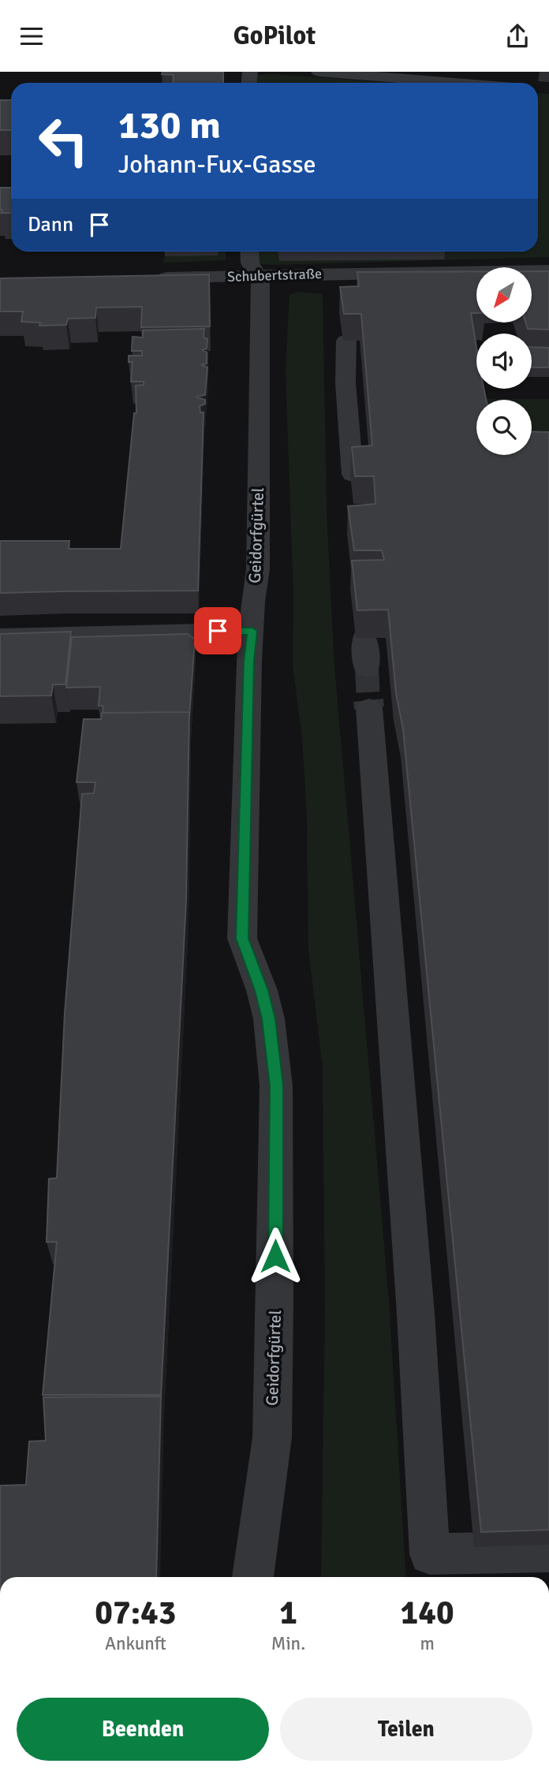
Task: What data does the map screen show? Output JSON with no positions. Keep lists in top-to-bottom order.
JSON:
{
  "streets": {
    "street": ["Schubertstraße", "Geidorfgürtel"]
  },
  "crossings": [
    ["Schubertstraße", "Geidorfgürtel"]
  ],
  "north": "bottom left",
  "page": {
    "header": "GoPilot",
    "turn": ["130 m", "Johann-Fux-Gasse"],
    "then": "Dann",
    "eta": [
      "07:43",
      "Ankunft",
      "1",
      "Min.",
      "140",
      "m"
    ],
    "buttons": ["Beenden", "Teilen"]
  }
}
